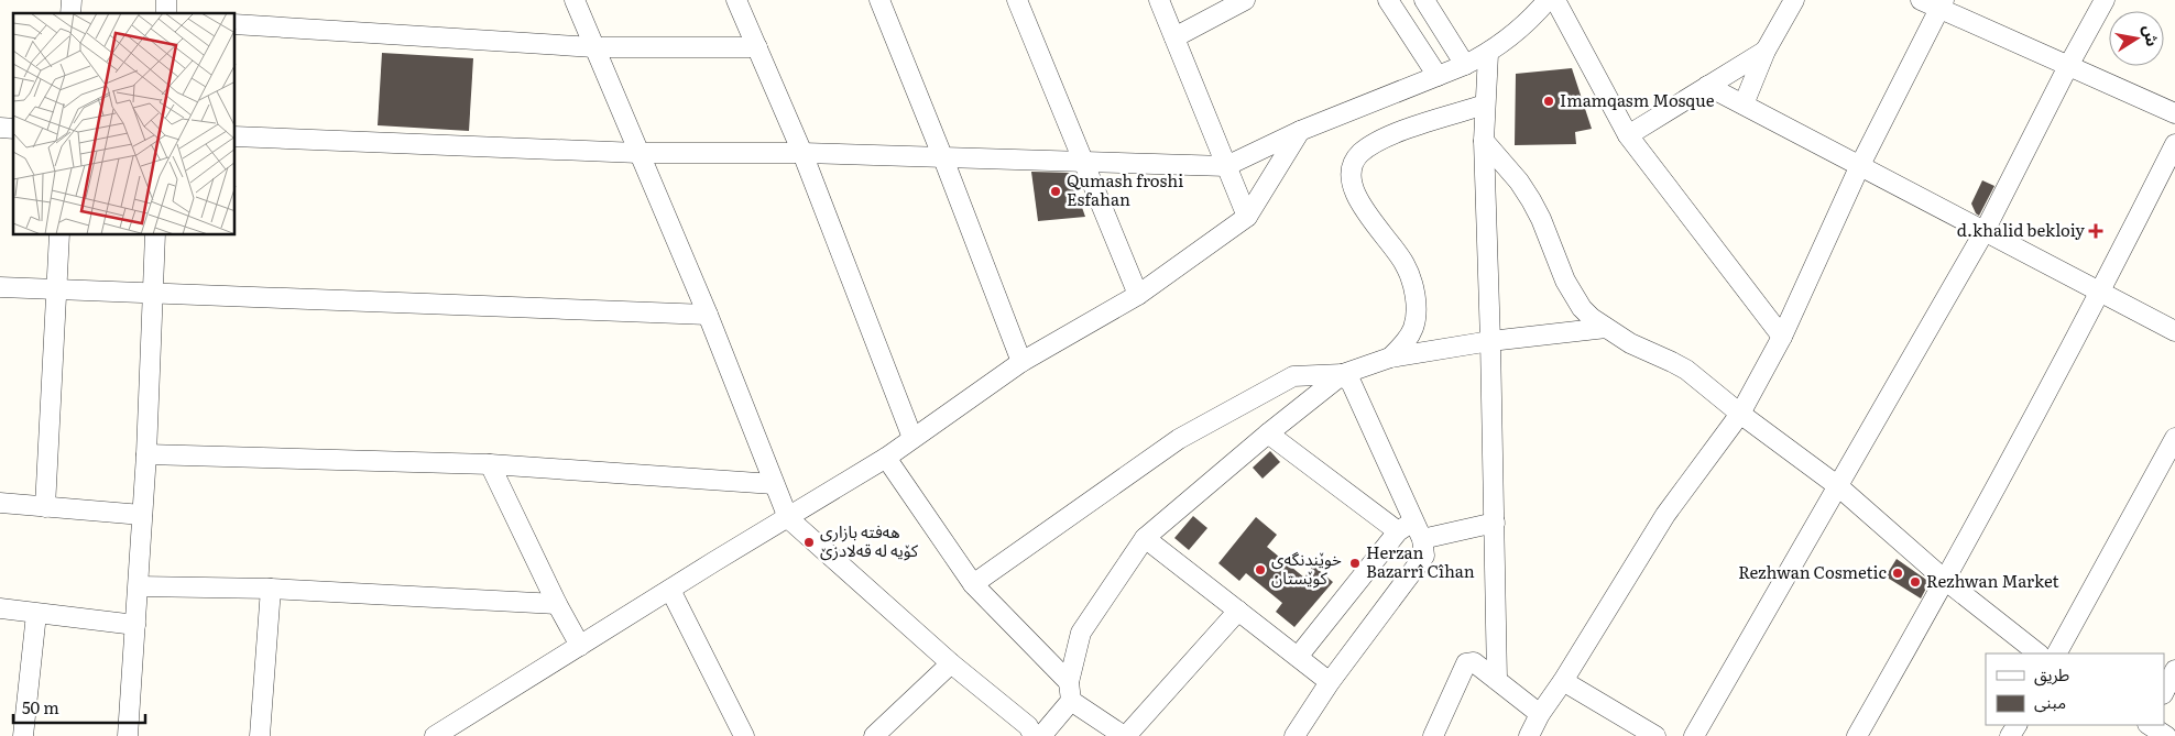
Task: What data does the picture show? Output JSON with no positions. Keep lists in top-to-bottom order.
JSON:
{
  "places": {
    "other": [
      "Imamqasm Mosque",
      "Qumash froshi Esfahan",
      "هەفتە بازاری کۆیە لە قەلادزێ",
      "Herzan Bazarrî Cîhan",
      "خوێندنگەی کوێستان",
      "Rezhwan Cosmetic",
      "Rezhwan Market"
    ],
    "health": ["d.khalid bekloiy"]
  },
  "legend": ["طريق", "مبنى"],
  "scale_bar": "50 m",
  "north": "right"
}
